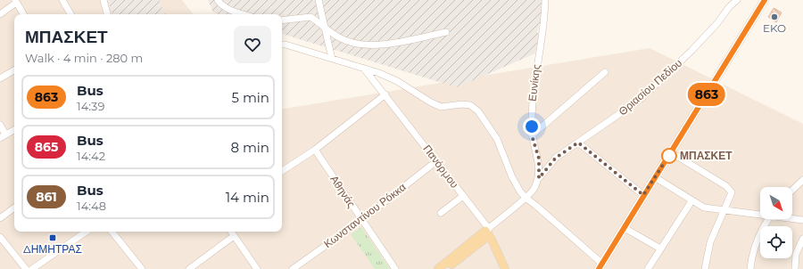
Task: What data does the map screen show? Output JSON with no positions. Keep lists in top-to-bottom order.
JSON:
{
  "streets": {
    "main road": ["Πανόρμου"],
    "street": [
      "Ευνίκης",
      "Θριασίου Πεδίου",
      "Αθηνάς",
      "Κωνσταντίνου Ρόκκα"
    ]
  },
  "crossings": [
    ["Ευνίκης", "Θριασίου Πεδίου"],
    ["Πανόρμου", "Κωνσταντίνου Ρόκκα"],
    ["Αθηνάς", "Κωνσταντίνου Ρόκκα"]
  ],
  "places": {
    "other": ["EKO", "ΜΠΑΣΚΕΤ"],
    "transit": ["ΔΗΜΗΤΡΑΣ"]
  },
  "lines": ["bus line 863"],
  "north": "bottom right",
  "page": {
    "on_map": "863",
    "heading": ["ΜΠΑΣΚΕΤ", "Walk · 4 min · 280 m"],
    "list": [
      {
        "mark": "863",
        "name": "Bus",
        "note": "14:39",
        "value": "5 min"
      },
      {
        "mark": "865",
        "name": "Bus",
        "note": "14:42",
        "value": "8 min"
      },
      {
        "mark": "861",
        "name": "Bus",
        "note": "14:48",
        "value": "14 min"
      }
    ]
  }
}
